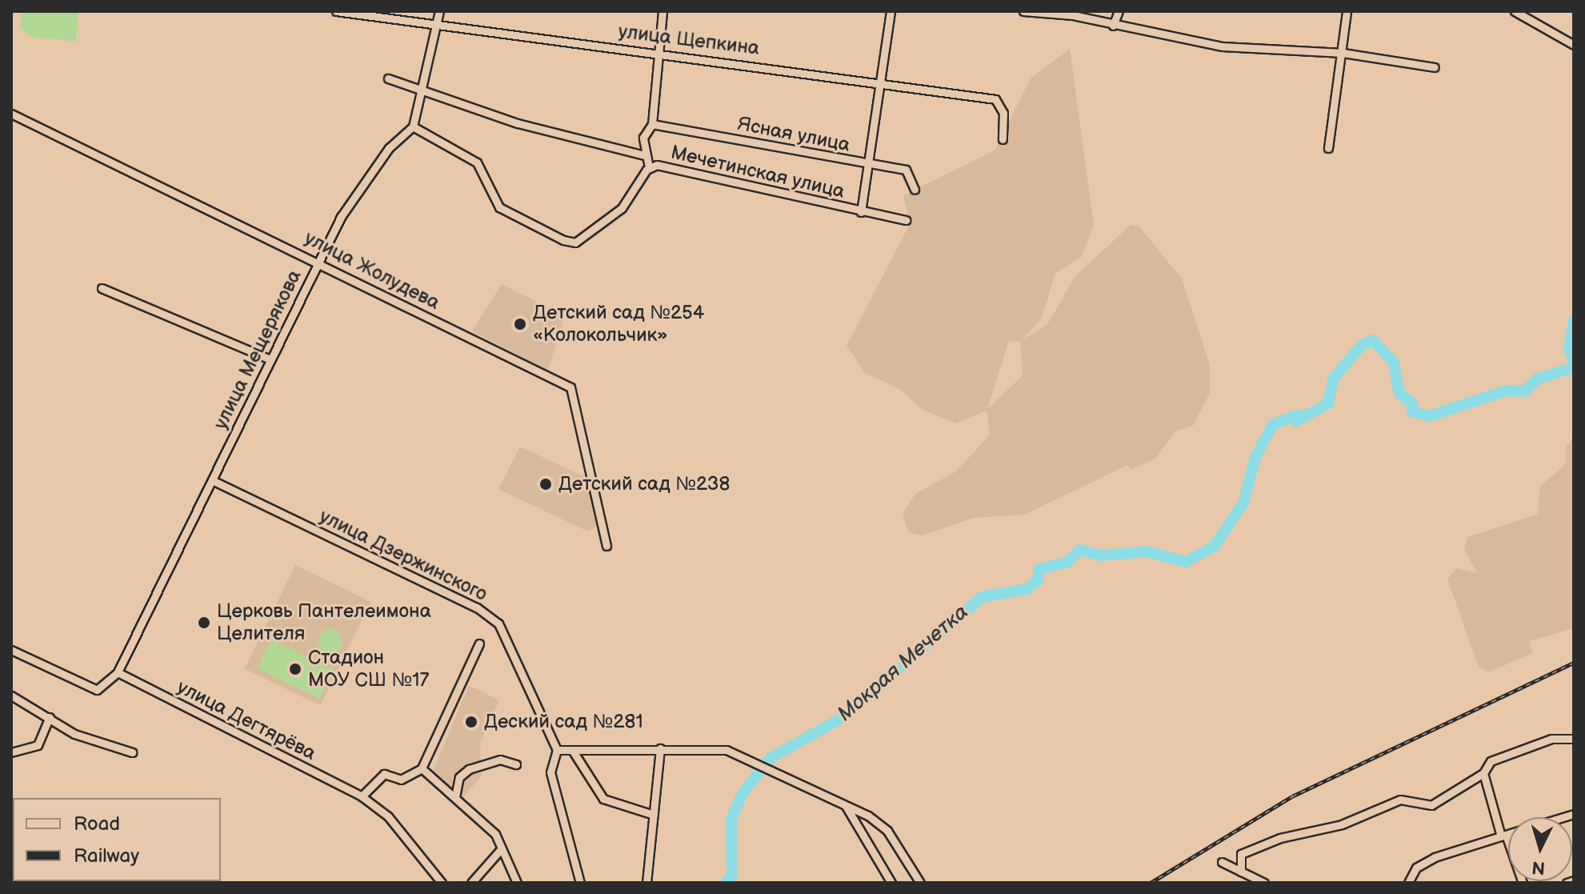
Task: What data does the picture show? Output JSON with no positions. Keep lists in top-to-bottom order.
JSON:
{
  "streets": {
    "street": [
      "улица Щепкина",
      "Ясная улица",
      "Мечетинская улица",
      "улица Жолудева",
      "улица Мещерякова",
      "улица Дзержинского",
      "улица Дегтярёва"
    ]
  },
  "crossings": [
    ["улица Щепкина", "улица Мещерякова"],
    ["Мечетинская улица", "улица Мещерякова"],
    ["улица Жолудева", "улица Мещерякова"],
    ["улица Мещерякова", "улица Дзержинского"],
    ["улица Мещерякова", "улица Дегтярёва"]
  ],
  "water": ["Мокрая Мечетка"],
  "places": [
    "Детский сад №254 «Колокольчик»",
    "Детский сад №238",
    "Церковь Пантелеимона Целителя",
    "Стадион МОУ СШ №17",
    "Деский сад №281"
  ],
  "legend": ["Road", "Railway"],
  "north": "bottom"
}
